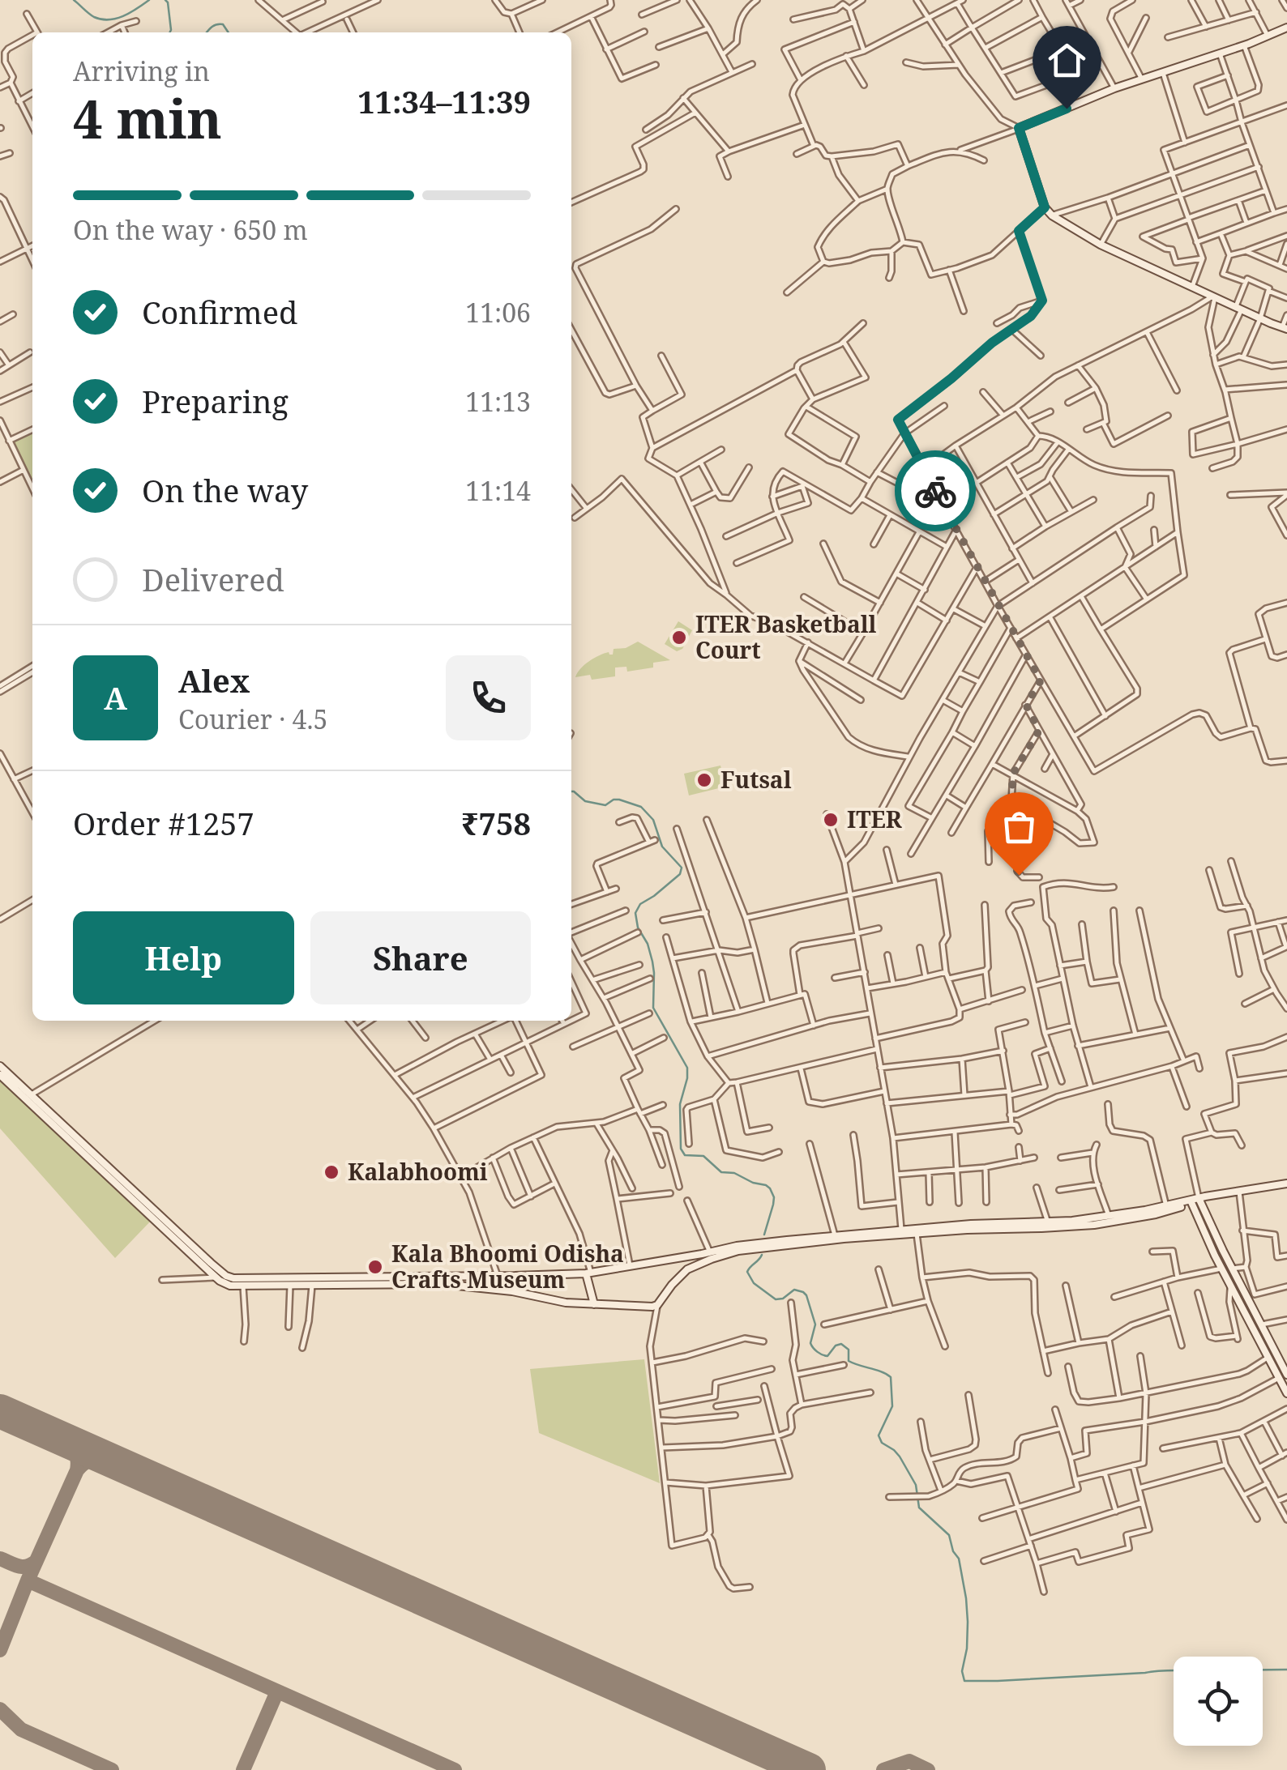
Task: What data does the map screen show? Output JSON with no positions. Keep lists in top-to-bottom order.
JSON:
{
  "places": [
    "ITER Basketball Court",
    "Futsal",
    "ITER",
    "Kalabhoomi",
    "Kala Bhoomi Odisha Crafts Museum"
  ],
  "page": {
    "heading": ["4 min", "Arriving in", "11:34–11:39"],
    "panel": [
      "Alex",
      "Courier · 4.5",
      "Order #1257",
      "₹758"
    ],
    "bar": "On the way · 650 m",
    "list": [
      ["Confirmed", "11:06"],
      ["Preparing", "11:13"],
      ["On the way", "11:14"],
      "Delivered"
    ],
    "round": "A",
    "buttons": ["Help", "Share"]
  }
}
